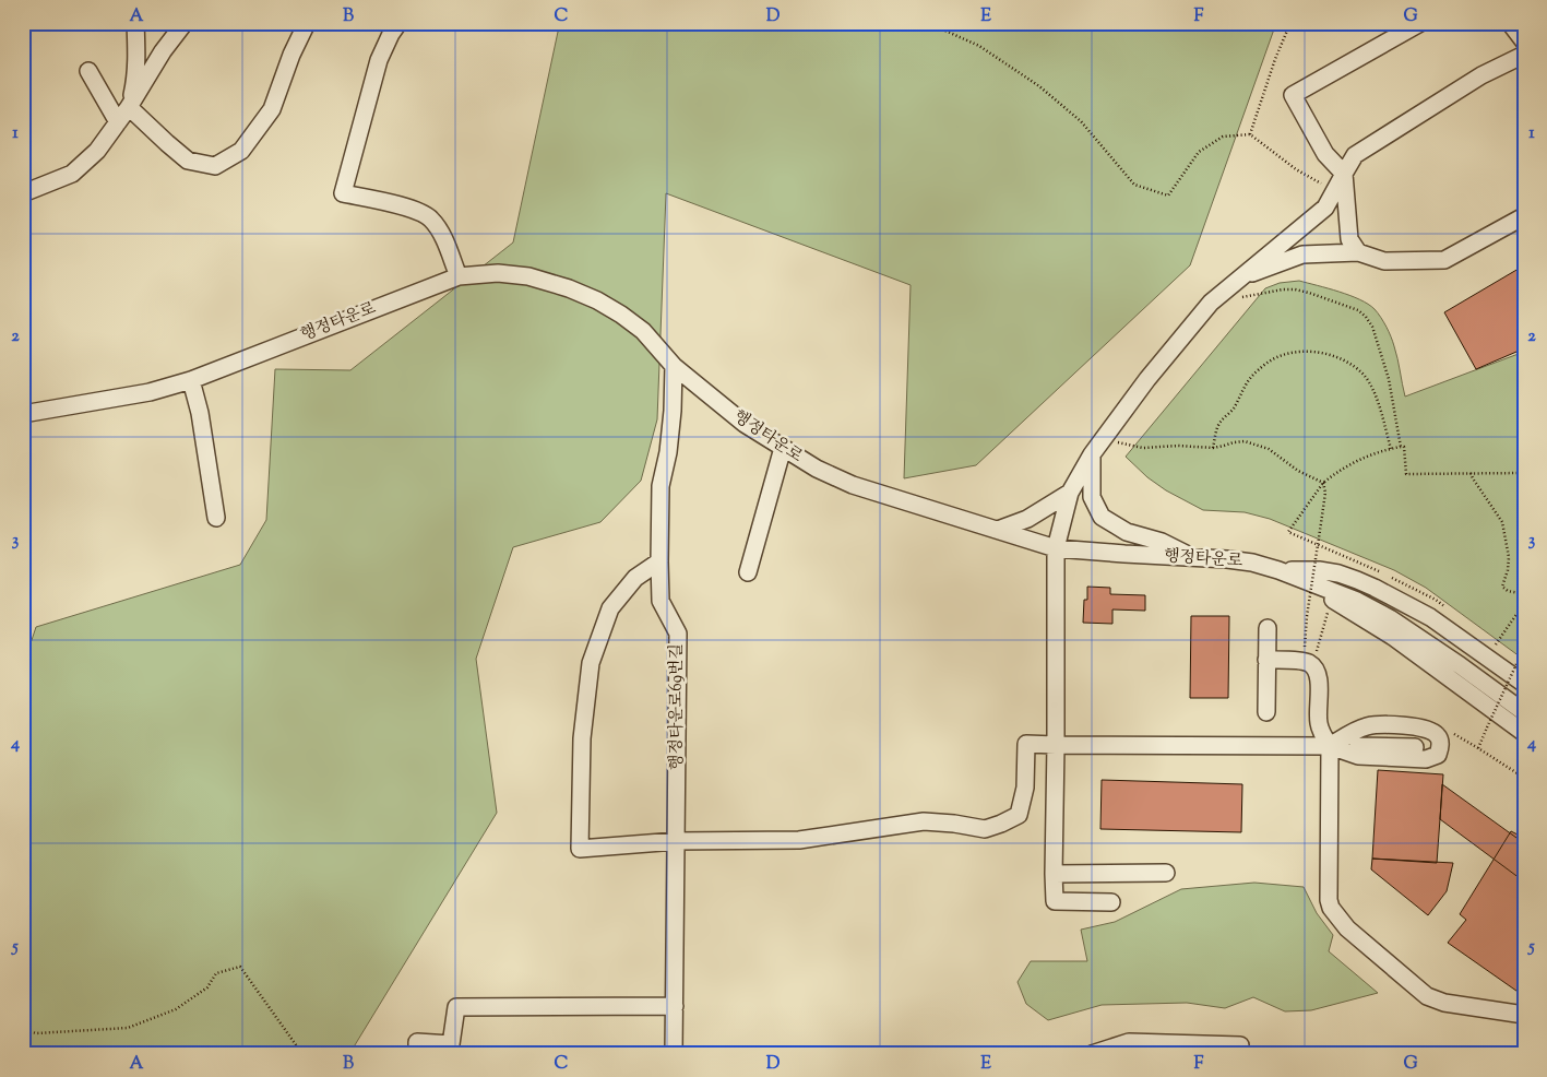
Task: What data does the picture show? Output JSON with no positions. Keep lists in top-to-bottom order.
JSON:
{
  "streets": {
    "street": ["행정타운로", "행정타운로69번길"]
  },
  "crossings": [
    ["행정타운로", "행정타운로69번길"]
  ],
  "grid": {
    "columns": [
      "A",
      "B",
      "C",
      "D",
      "E",
      "F",
      "G"
    ],
    "rows": [
      "1",
      "2",
      "3",
      "4",
      "5"
    ]
  }
}
